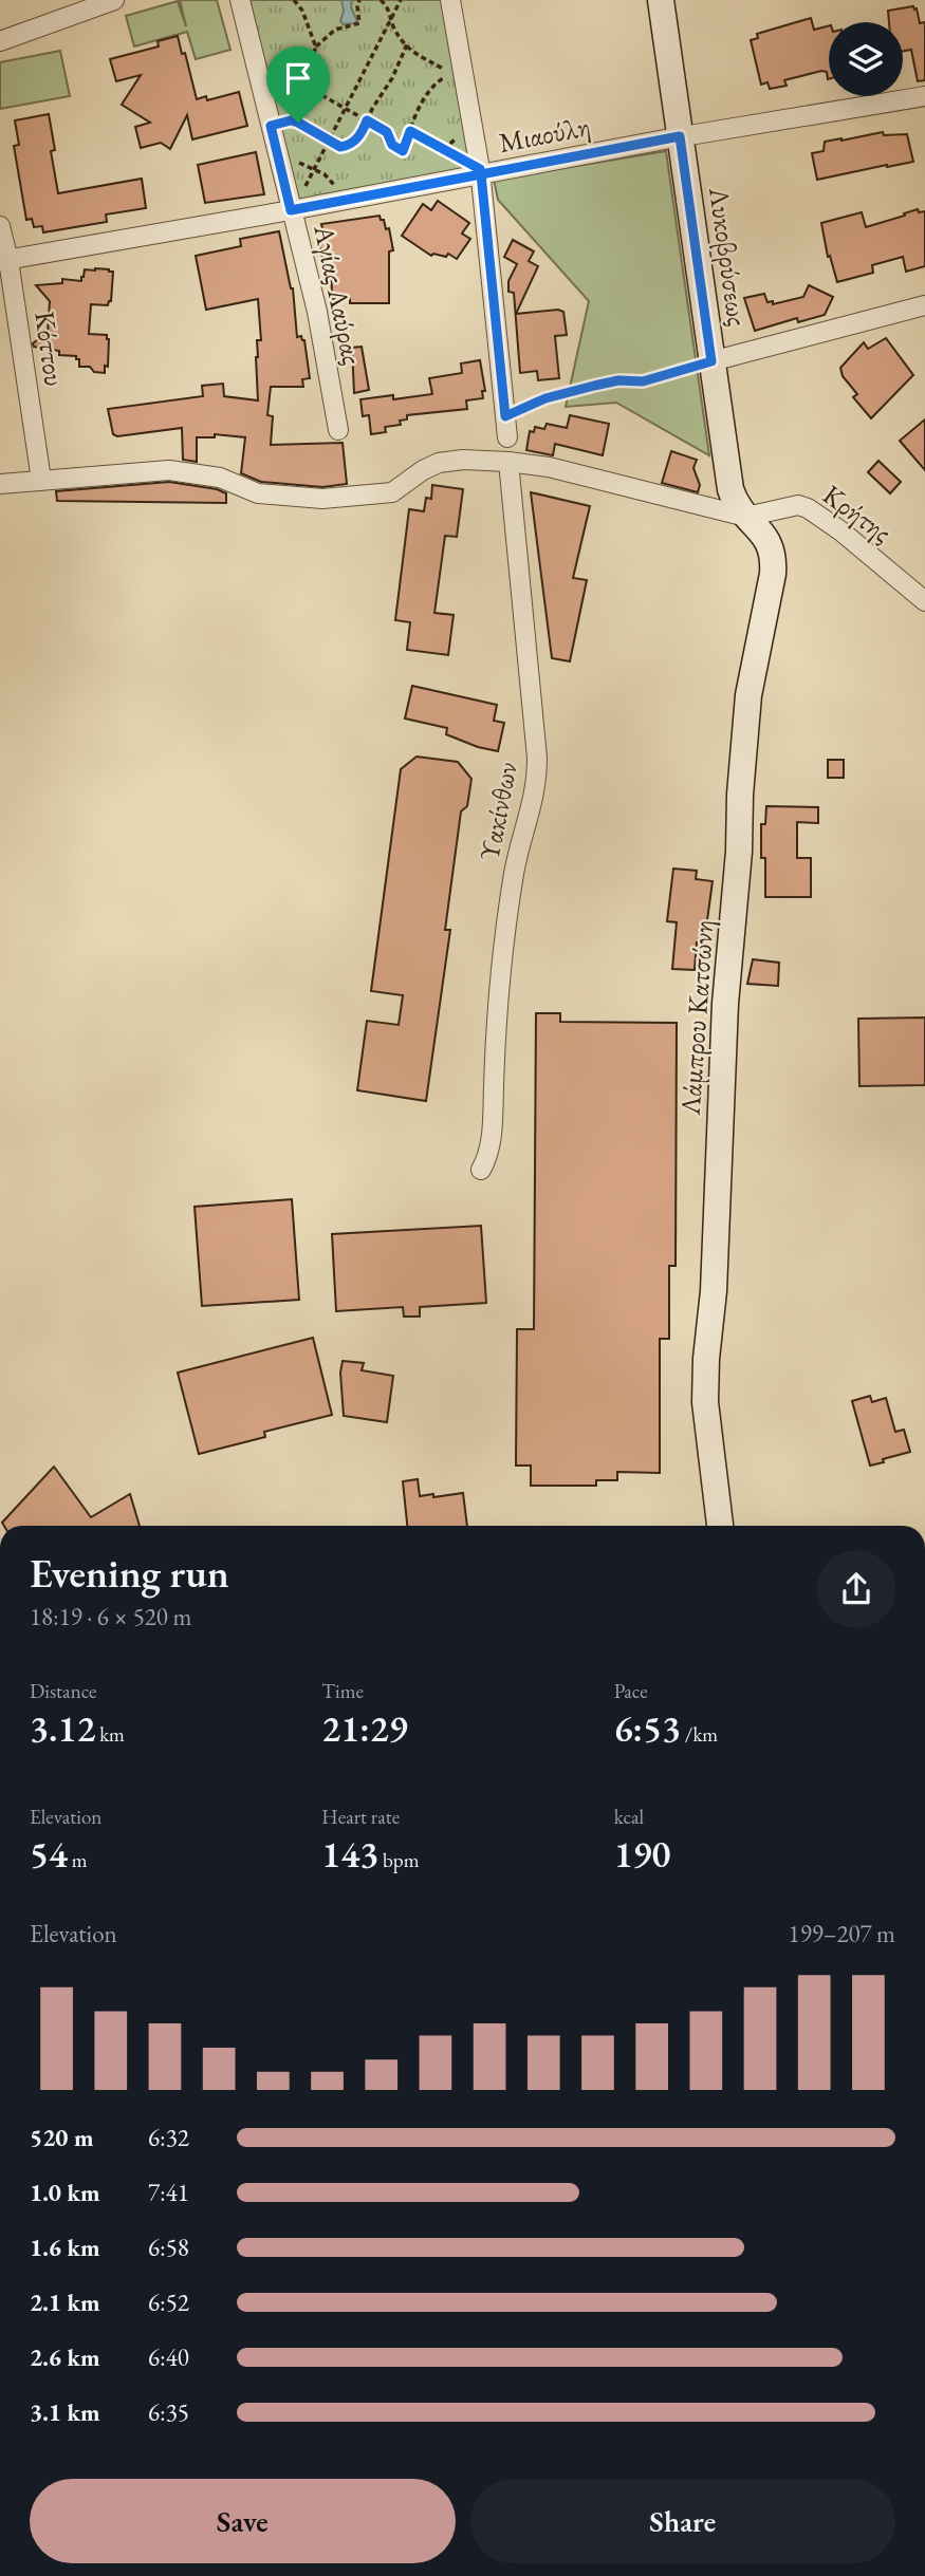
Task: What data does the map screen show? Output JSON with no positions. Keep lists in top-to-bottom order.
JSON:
{
  "streets": {
    "street": [
      "Μιαούλη",
      "Λυκοβρύσεως",
      "Αγίας Λαύρας",
      "Κόττου",
      "Κρήτης",
      "Υακίνθων",
      "Λάμπρου Κατσώνη"
    ]
  },
  "crossings": [
    ["Μιαούλη", "Λυκοβρύσεως"],
    ["Μιαούλη", "Αγίας Λαύρας"],
    ["Μιαούλη", "Κόττου"],
    ["Λυκοβρύσεως", "Κρήτης"],
    ["Λυκοβρύσεως", "Λάμπρου Κατσώνη"],
    ["Κρήτης", "Λάμπρου Κατσώνη"]
  ],
  "page": {
    "heading": ["Evening run", "18:19 · 6 × 520 m"],
    "stats": [
      ["Distance", "3.12 km"],
      ["Time", "21:29"],
      ["Pace", "6:53 /km"],
      ["Elevation", "54 m"],
      ["Heart rate", "143 bpm"],
      ["kcal", "190"]
    ],
    "chart": ["Elevation", "199–207 m"],
    "list": [
      {
        "name": "520 m",
        "note": "6:32"
      },
      {
        "name": "1.0 km",
        "note": "7:41"
      },
      {
        "name": "1.6 km",
        "note": "6:58"
      },
      {
        "name": "2.1 km",
        "note": "6:52"
      },
      {
        "name": "2.6 km",
        "note": "6:40"
      },
      {
        "name": "3.1 km",
        "note": "6:35"
      }
    ],
    "buttons": ["Save", "Share"]
  }
}
